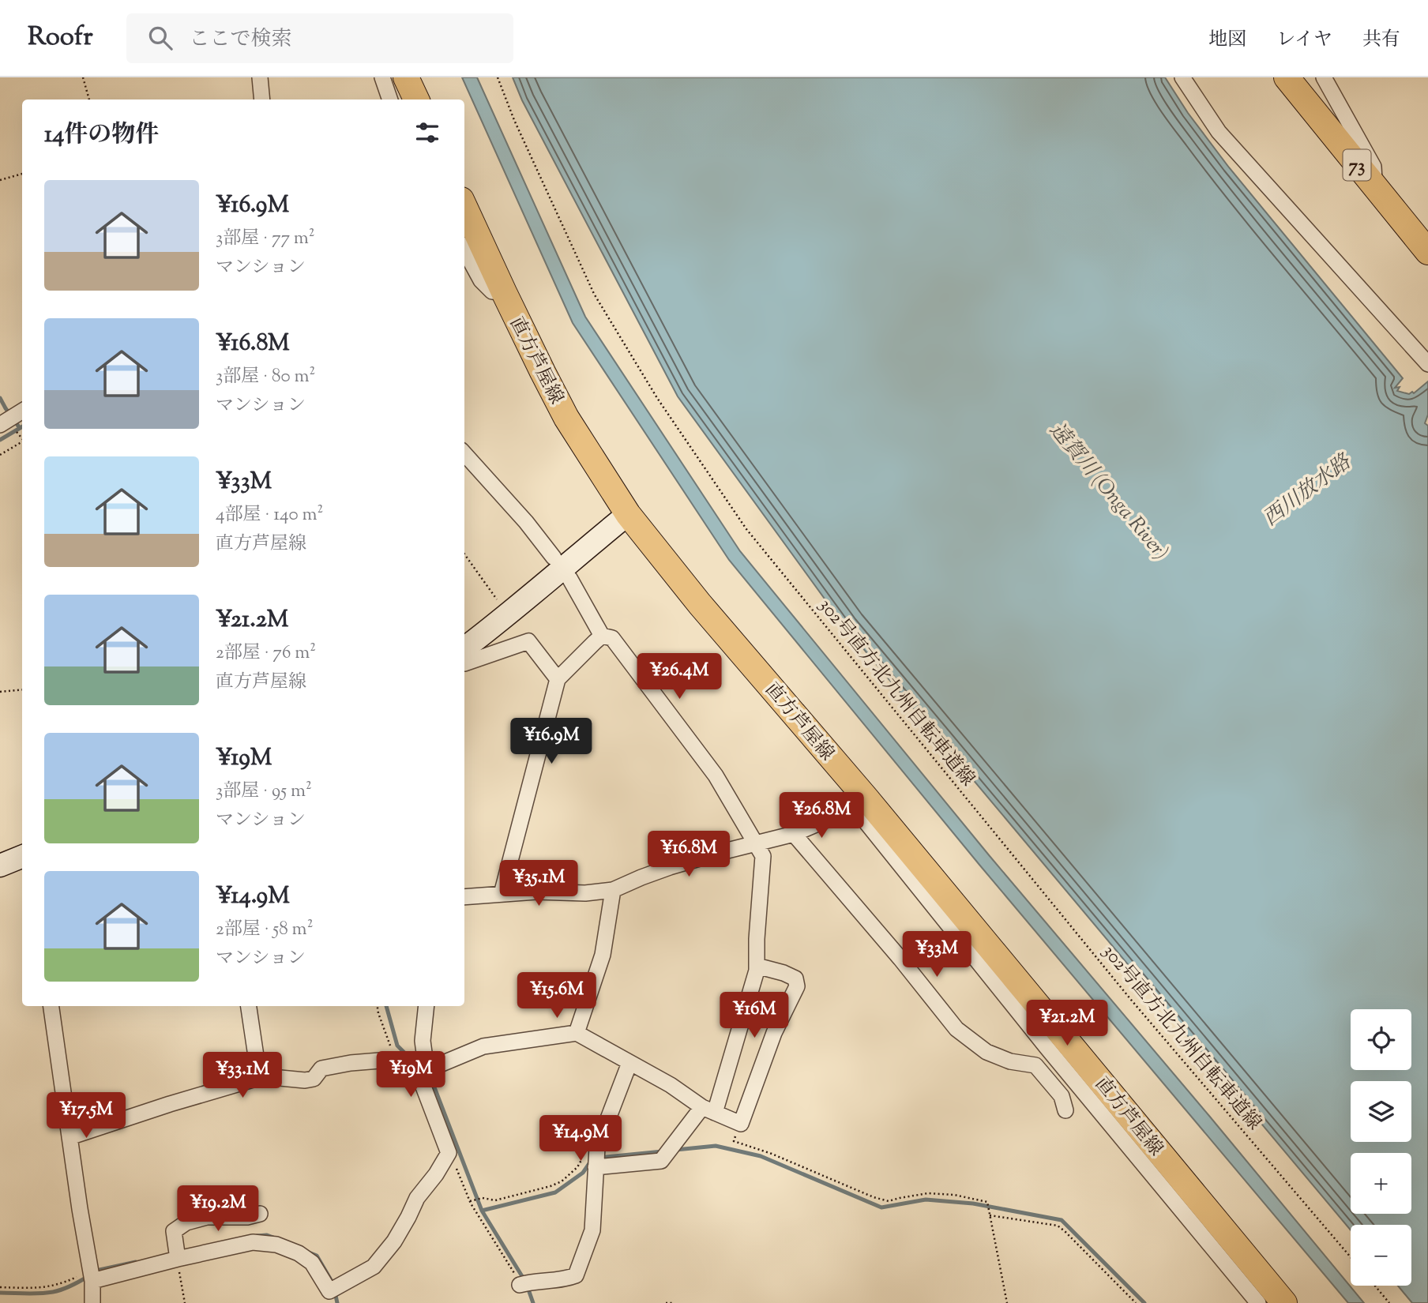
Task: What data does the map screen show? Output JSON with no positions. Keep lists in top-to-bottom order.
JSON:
{
  "streets": {
    "main road": ["73", "直方芦屋線"],
    "path": ["302号直方北九州自転車道線"]
  },
  "water": ["西川放水路", "遠賀川 (Onga River)"],
  "page": {
    "header": "Roofr",
    "search": "ここで検索",
    "nav": ["地図", "レイヤ", "共有"],
    "heading": "14件の物件",
    "list": [
      {
        "name": "¥16.9M",
        "note": "3部屋 · 77 m² · マンション"
      },
      {
        "name": "¥16.8M",
        "note": "3部屋 · 80 m² · マンション"
      },
      {
        "name": "¥33M",
        "note": "4部屋 · 140 m² · 直方芦屋線"
      },
      {
        "name": "¥21.2M",
        "note": "2部屋 · 76 m² · 直方芦屋線"
      },
      {
        "name": "¥19M",
        "note": "3部屋 · 95 m² · マンション"
      },
      {
        "name": "¥14.9M",
        "note": "2部屋 · 58 m² · マンション"
      }
    ],
    "price": [
      "¥26.4M",
      "¥16.9M",
      "¥26.8M",
      "¥16.8M",
      "¥35.1M",
      "¥33M",
      "¥15.6M",
      "¥16M",
      "¥21.2M",
      "¥19M",
      "¥33.1M",
      "¥17.5M",
      "¥14.9M",
      "¥19.2M"
    ],
    "map_buttons": ["+", "−"]
  }
}
